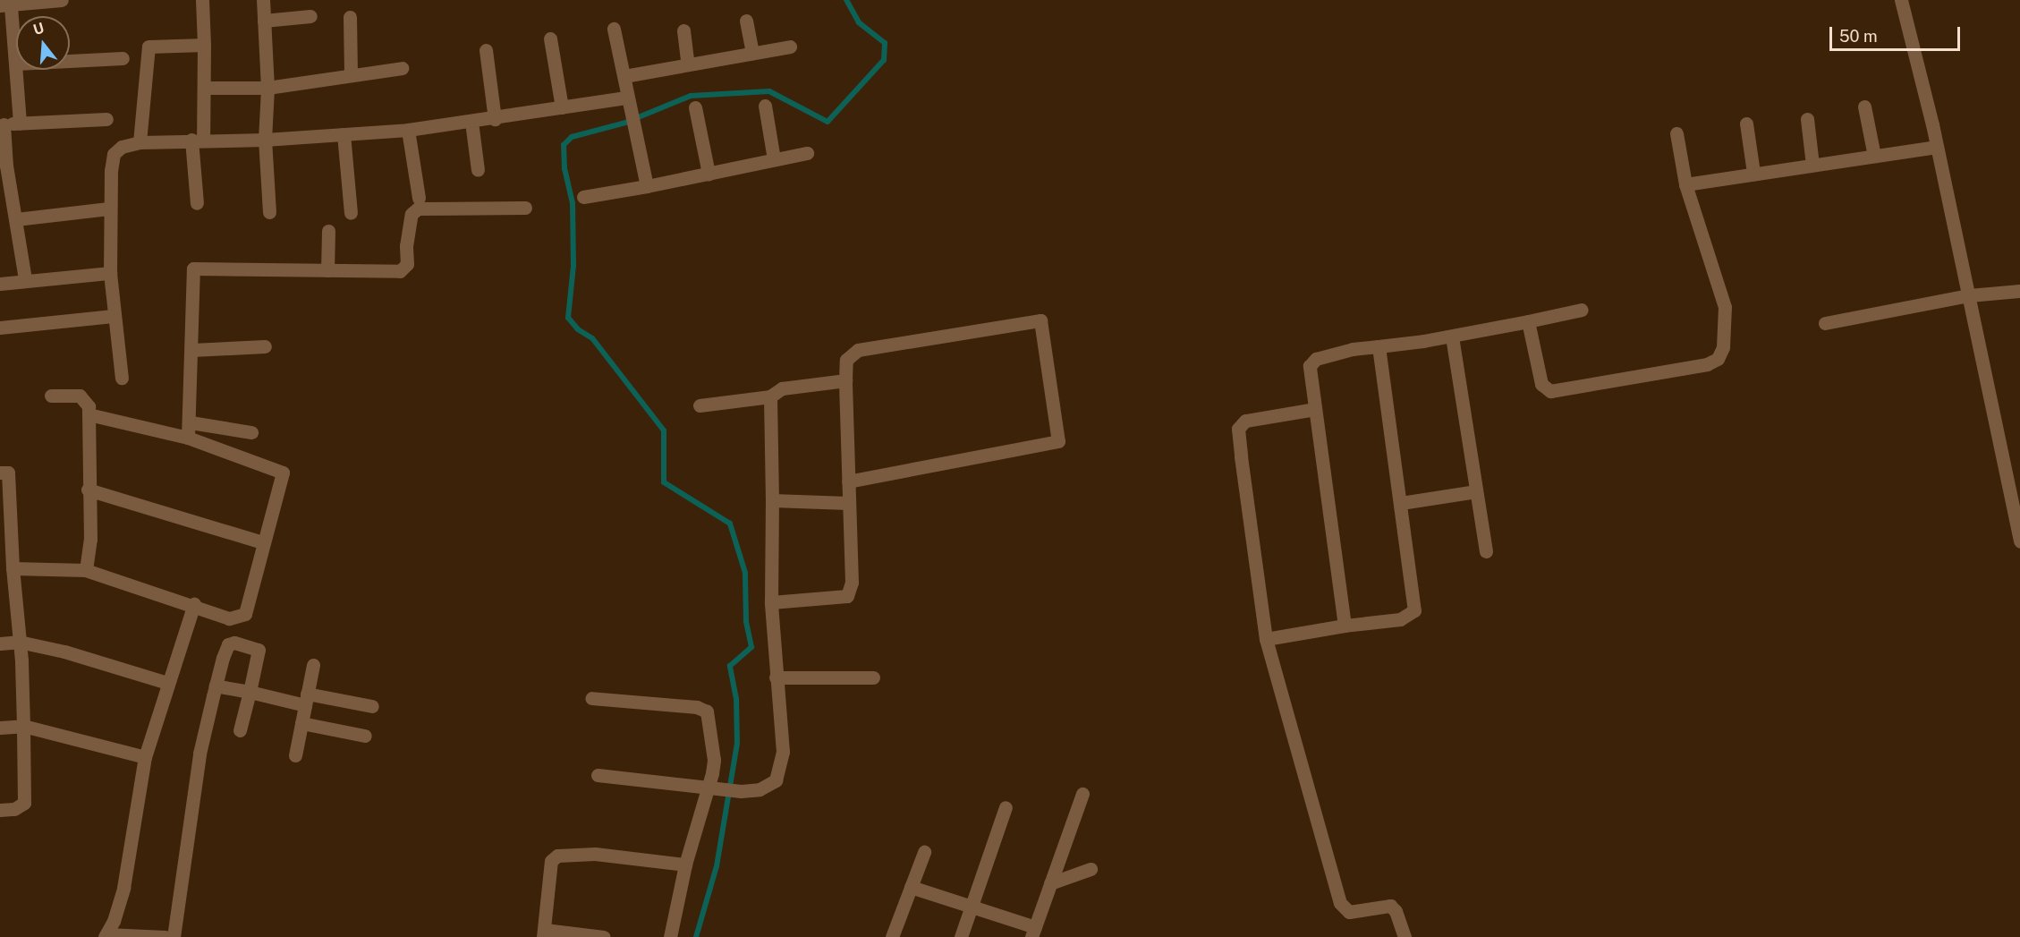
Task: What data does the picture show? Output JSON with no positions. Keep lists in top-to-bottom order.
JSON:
{
  "scale_bar": "50 m",
  "north": "top"
}
